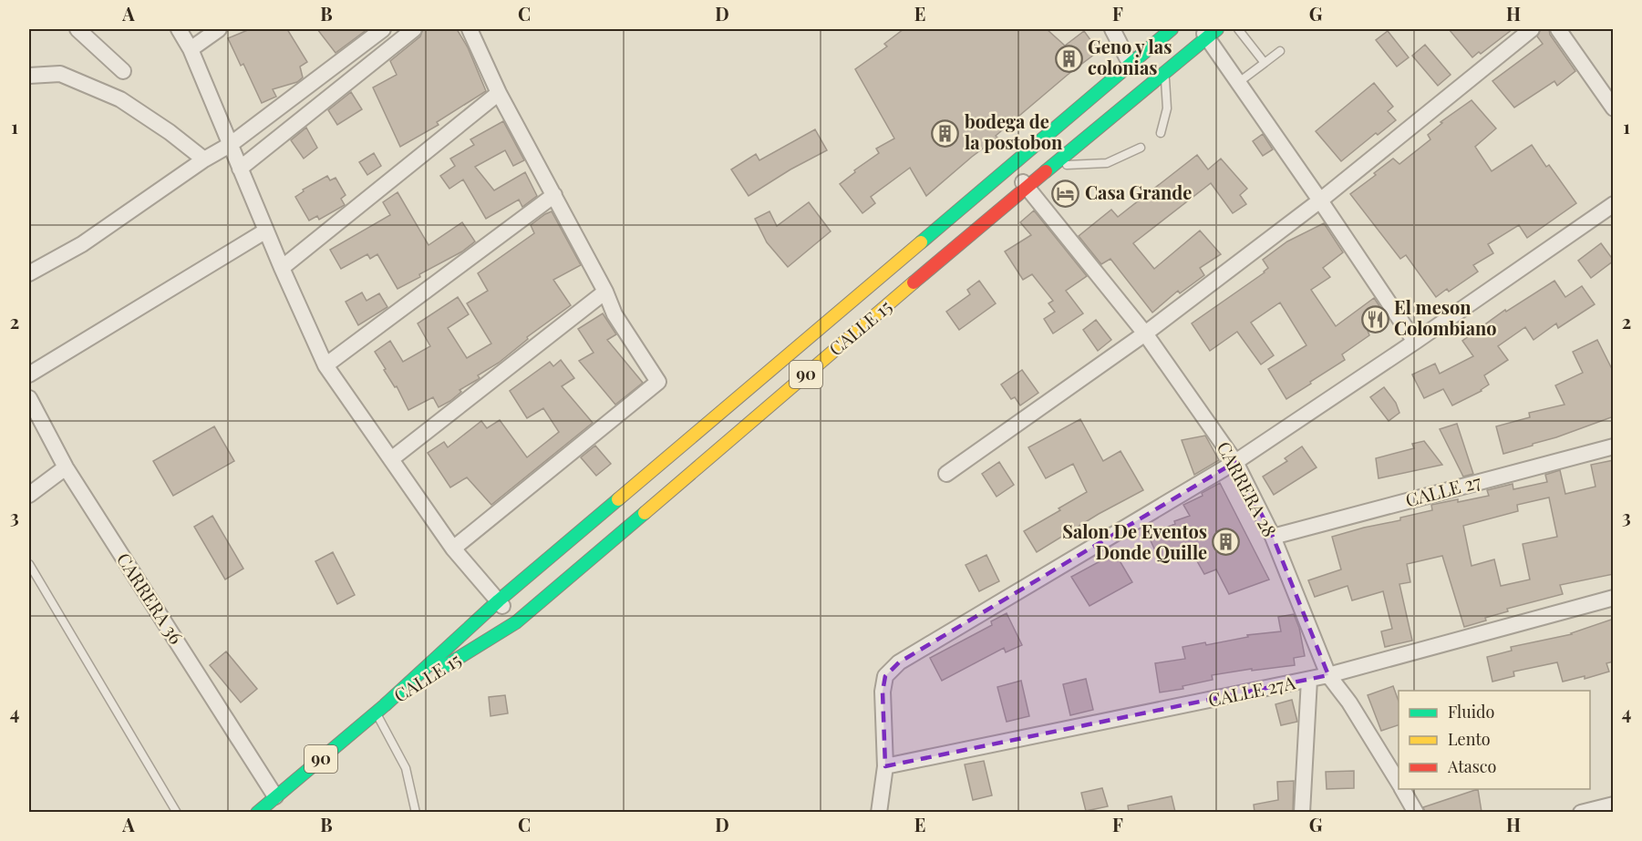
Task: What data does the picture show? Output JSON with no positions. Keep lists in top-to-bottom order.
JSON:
{
  "streets": {
    "highway": ["CALLE 15", "90"],
    "street": [
      "CARRERA 28",
      "CALLE 27",
      "CARRERA 36",
      "CALLE 27A"
    ]
  },
  "crossings": [
    ["CALLE 15", "90"],
    ["CALLE 15", "CARRERA 28"],
    ["90", "CARRERA 36"],
    ["CARRERA 28", "CALLE 27"],
    ["CARRERA 28", "CALLE 27A"]
  ],
  "places": {
    "building": ["Geno y las colonias", "bodega de la postobon", "Salon De Eventos Donde Quille"],
    "hotel": ["Casa Grande"],
    "restaurant": ["El meson Colombiano"]
  },
  "legend": ["Fluido", "Lento", "Atasco"],
  "grid": {
    "columns": [
      "A",
      "B",
      "C",
      "D",
      "E",
      "F",
      "G",
      "H"
    ],
    "rows": [
      "1",
      "2",
      "3",
      "4"
    ]
  }
}
